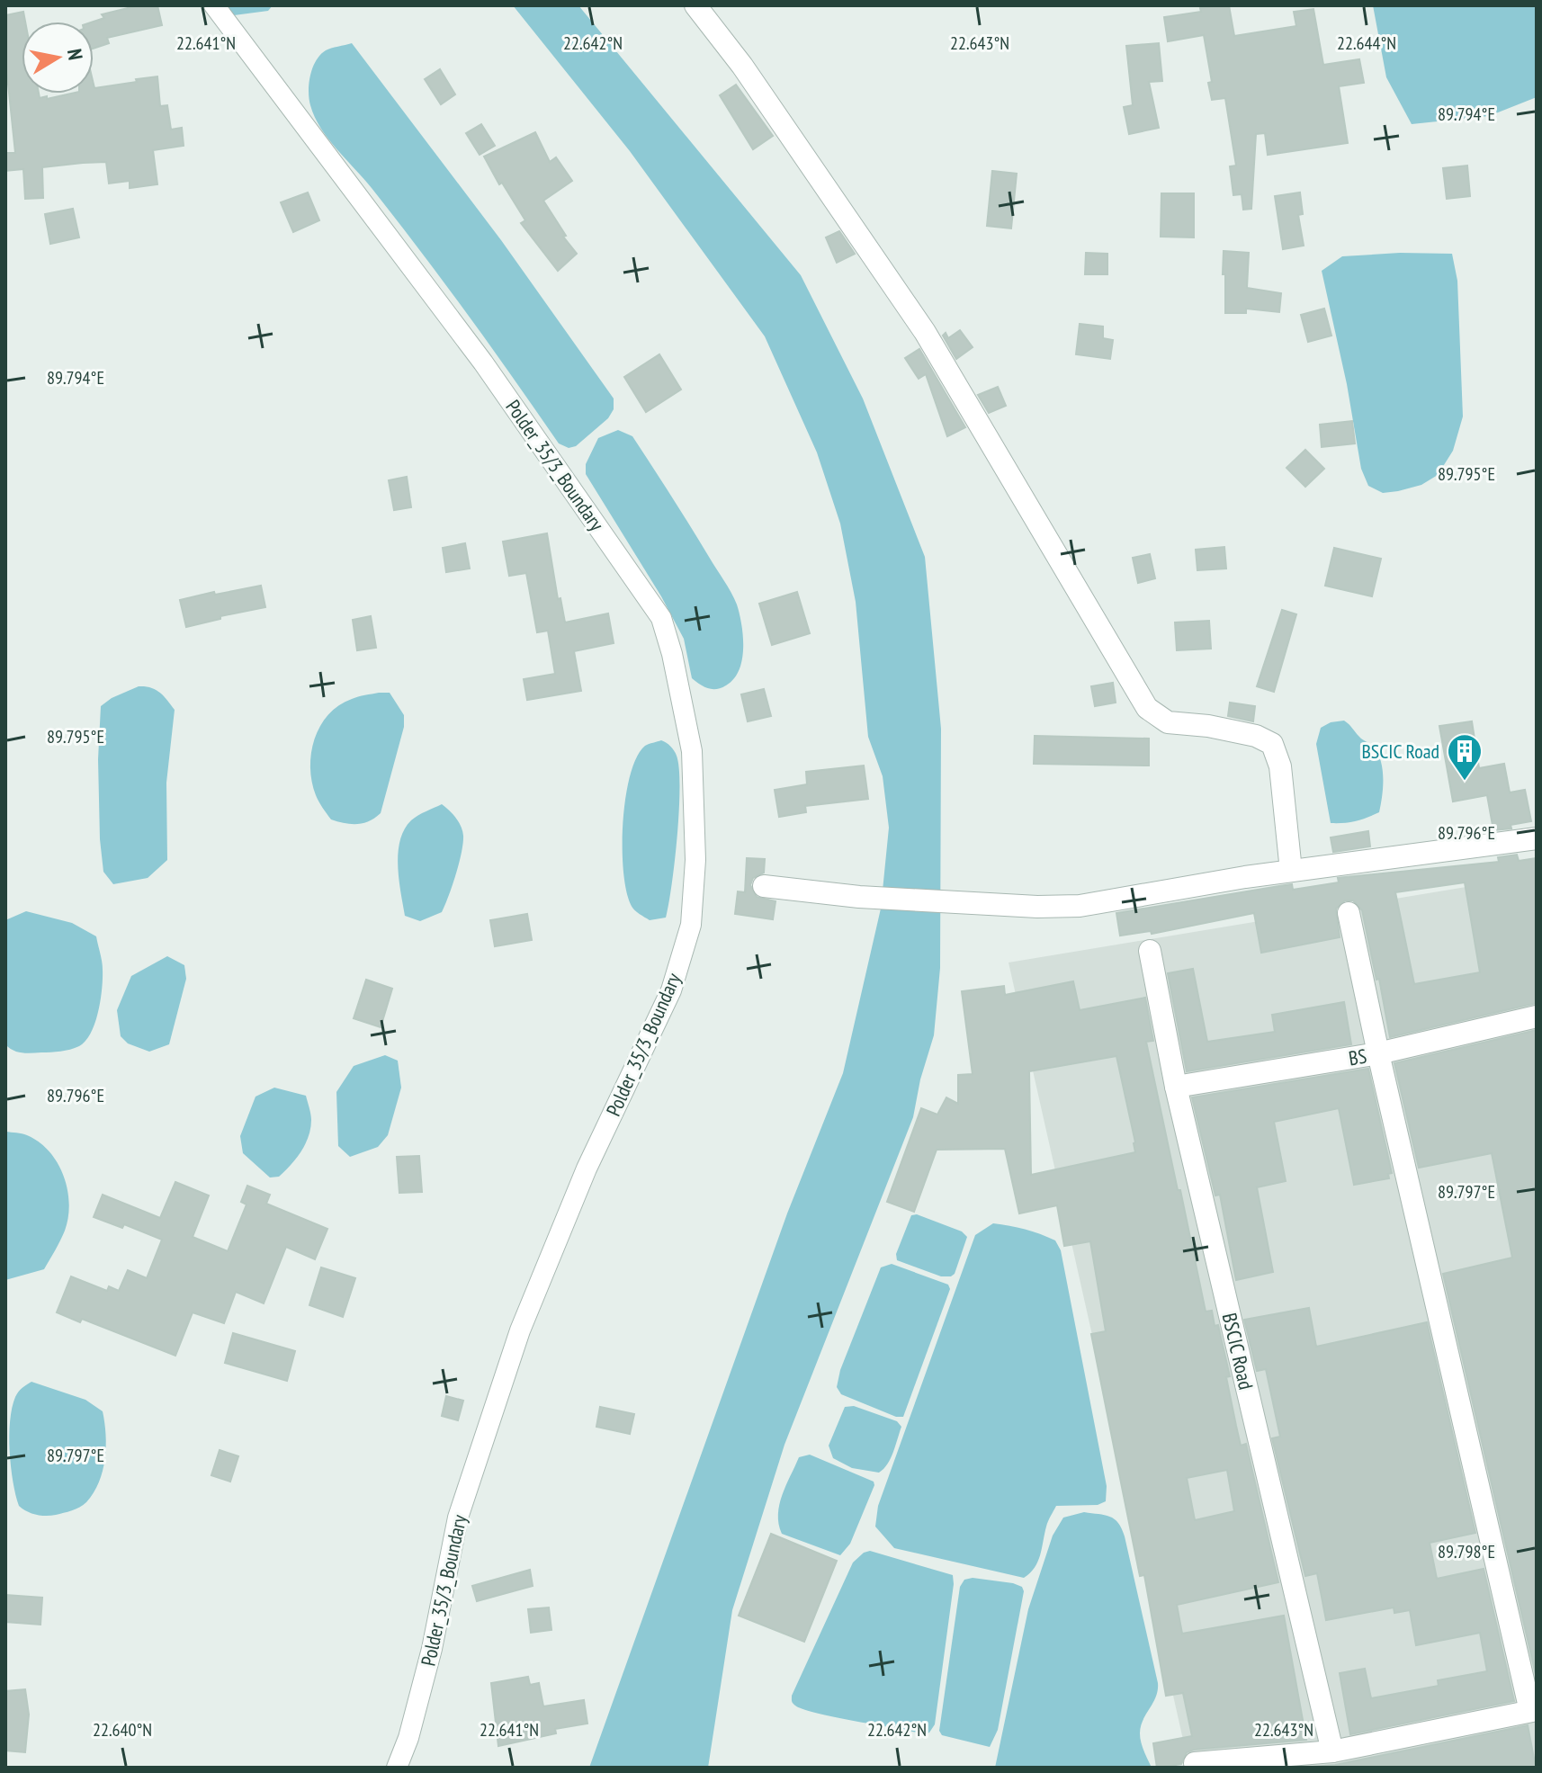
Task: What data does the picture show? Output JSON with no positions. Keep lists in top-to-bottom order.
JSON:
{
  "streets": {
    "street": ["Polder_35/3_Boundary", "BS", "BSCIC Road"]
  },
  "crossings": [
    ["BS", "BSCIC Road"]
  ],
  "places": {
    "building": ["BSCIC Road"]
  },
  "north": "right",
  "coordinates": [
    "22.641°N",
    "22.642°N",
    "22.643°N",
    "22.644°N",
    "89.794°E",
    "89.795°E",
    "89.796°E",
    "89.797°E",
    "89.798°E",
    "22.640°N"
  ]
}
